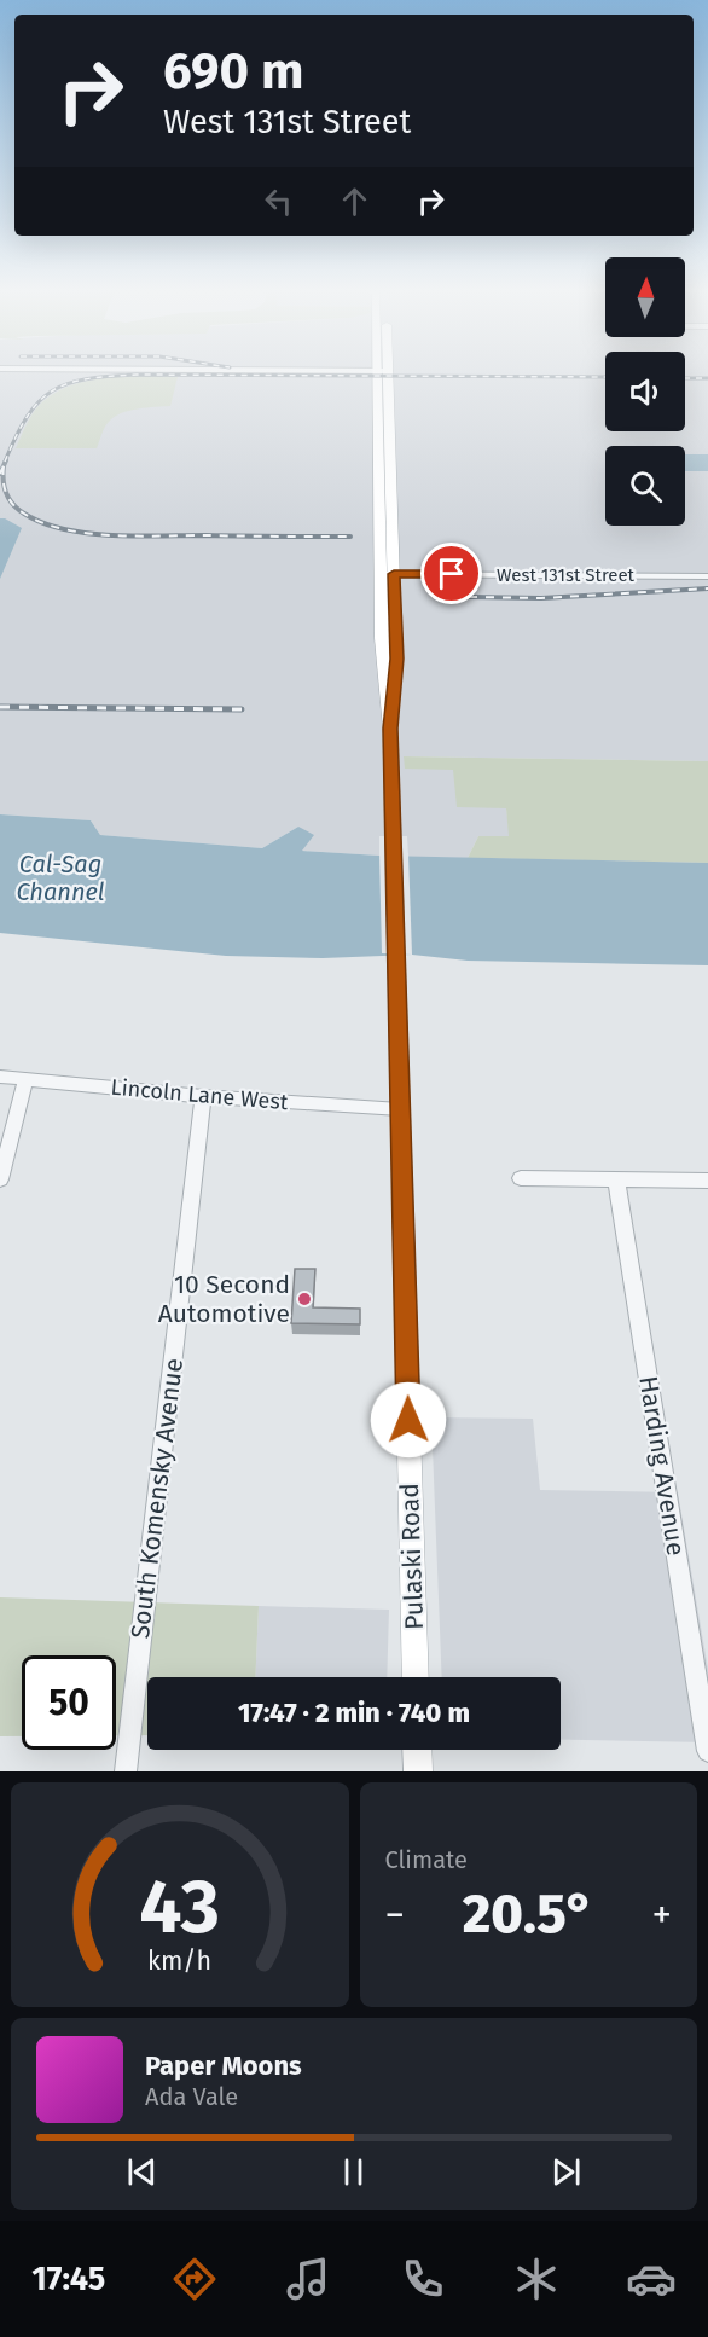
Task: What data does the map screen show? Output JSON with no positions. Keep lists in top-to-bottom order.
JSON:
{
  "streets": {
    "main road": ["Pulaski Road"],
    "street": [
      "West 131st Street",
      "Lincoln Lane West",
      "Harding Avenue",
      "South Komensky Avenue"
    ]
  },
  "crossings": [
    ["West 131st Street", "Pulaski Road"],
    ["Lincoln Lane West", "South Komensky Avenue"],
    ["Lincoln Lane West", "Pulaski Road"]
  ],
  "water": ["Cal-Sag Channel"],
  "places": ["10 Second Automotive"],
  "north": "top",
  "page": {
    "turn": ["690 m", "West 131st Street"],
    "limit": "50",
    "trip": "17:47 · 2 min · 740 m",
    "tile": "Climate",
    "heat": ["−", "20.5°", "+"],
    "song": ["Paper Moons", "Ada Vale"],
    "tabs": "17:45",
    "gauge": ["43", "km/h"]
  }
}
